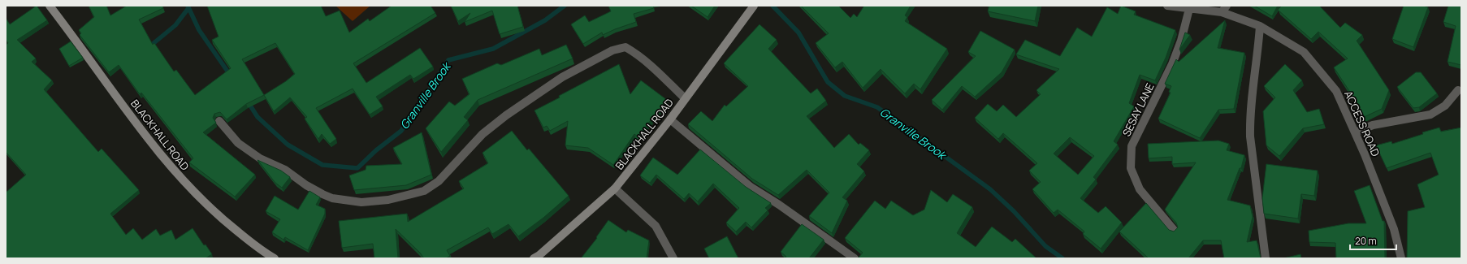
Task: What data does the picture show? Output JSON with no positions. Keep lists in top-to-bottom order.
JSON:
{
  "streets": {
    "main road": ["BLACKHALL ROAD"],
    "street": ["SESAY LANE", "ACCESS ROAD"]
  },
  "crossings": [
    ["SESAY LANE", "ACCESS ROAD"]
  ],
  "water": ["Granville Brook"],
  "scale_bar": "20 m"
}
